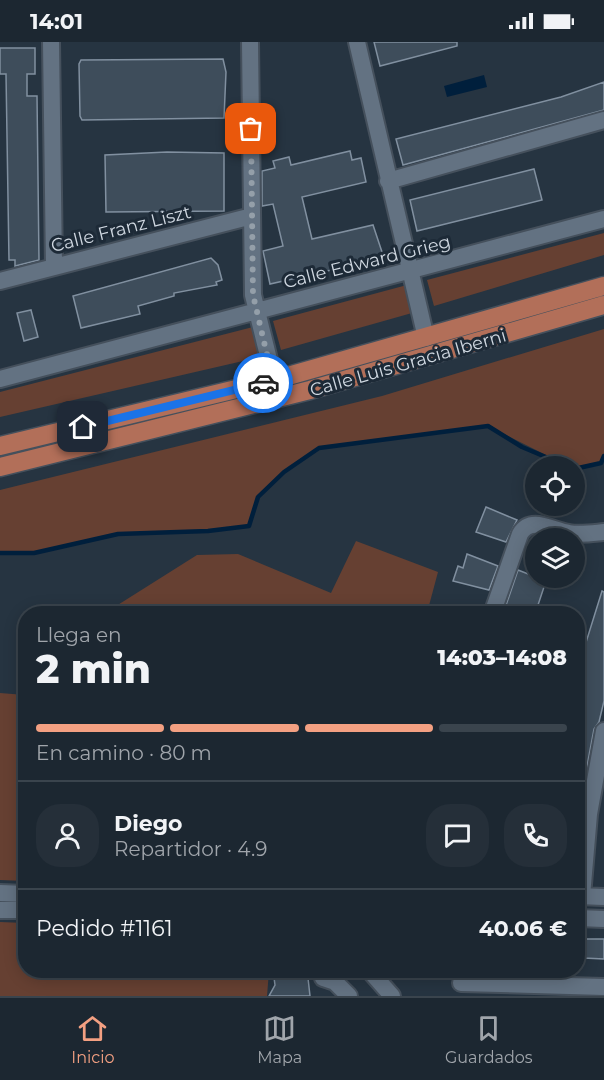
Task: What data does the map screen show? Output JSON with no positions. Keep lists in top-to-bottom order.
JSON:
{
  "streets": {
    "main road": ["Calle Luis Gracia Iberni"],
    "street": ["Calle Franz Liszt", "Calle Edward Grieg"]
  },
  "page": {
    "status": "14:01",
    "heading": ["2 min", "Llega en", "14:03–14:08"],
    "panel": [
      "Diego",
      "Repartidor · 4.9",
      "Pedido #1161",
      "40.06 €"
    ],
    "bar": "En camino · 80 m",
    "tabs": ["Inicio", "Mapa", "Guardados"]
  }
}
